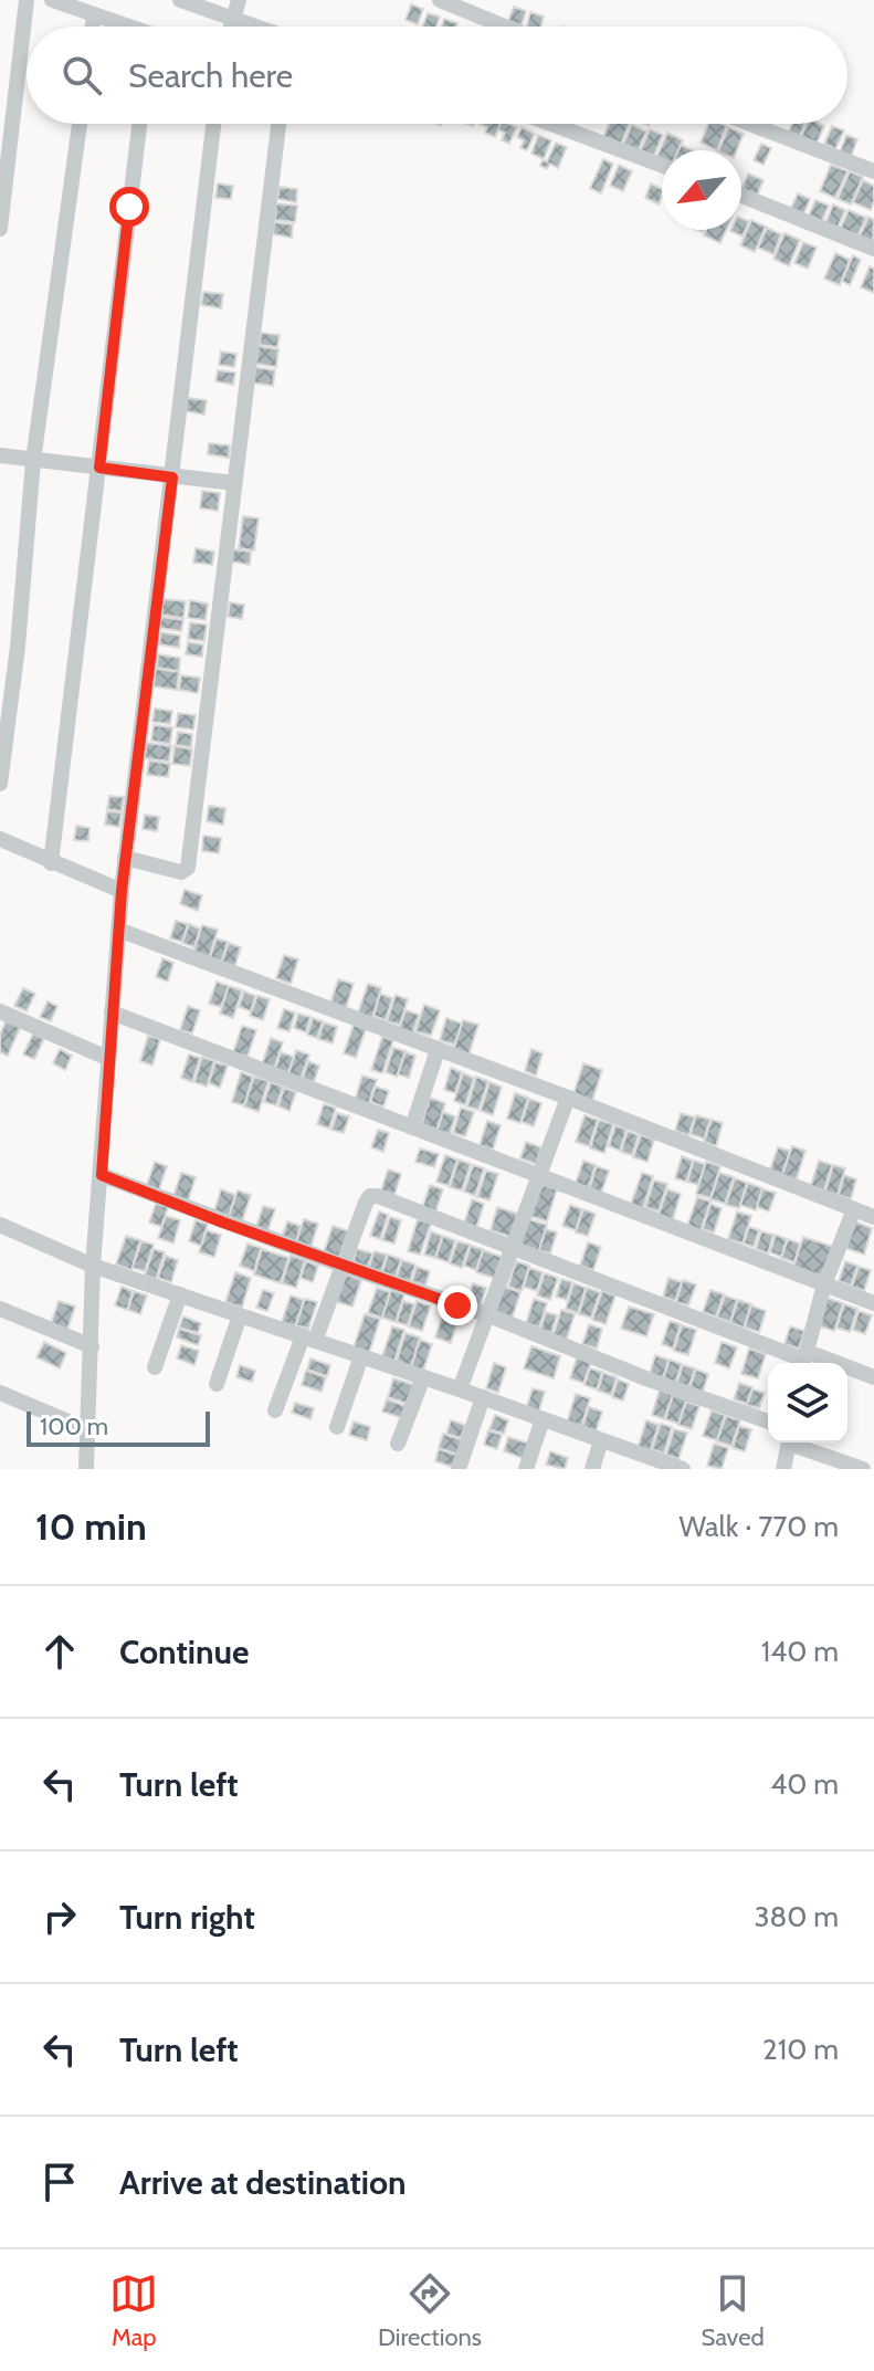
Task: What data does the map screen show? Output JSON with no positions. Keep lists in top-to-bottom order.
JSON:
{
  "scale_bar": "100 m",
  "north": "bottom left",
  "page": {
    "search": "Search here",
    "scale": "100 m",
    "heading": ["10 min", "Walk · 770 m"],
    "list": [
      ["Continue", "140 m"],
      ["Turn left", "40 m"],
      ["Turn right", "380 m"],
      ["Turn left", "210 m"],
      "Arrive at destination"
    ],
    "nav": ["Map", "Directions", "Saved"]
  }
}
